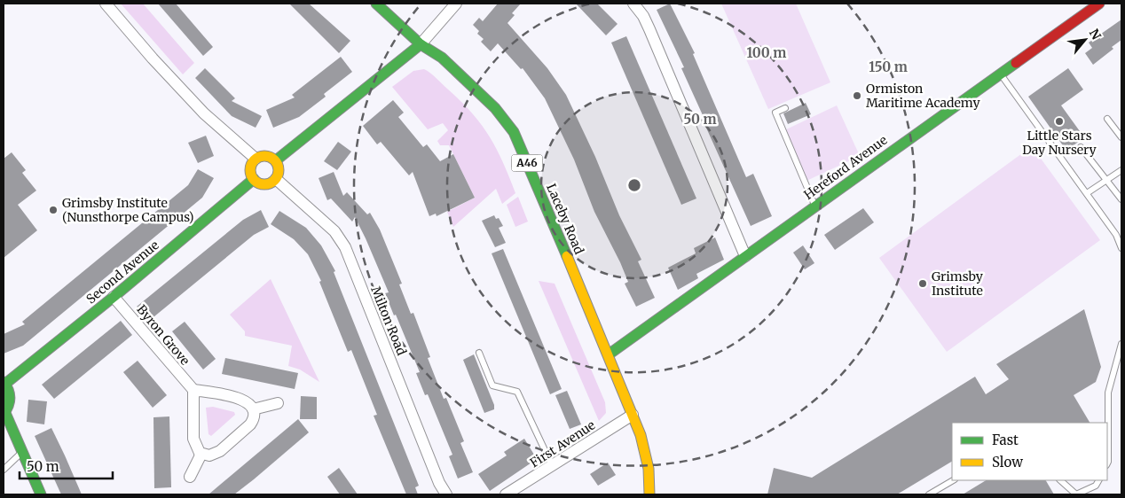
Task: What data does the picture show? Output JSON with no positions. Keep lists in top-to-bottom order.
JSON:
{
  "streets": {
    "main road": [
      "A46",
      "Hereford Avenue",
      "Laceby Road",
      "Second Avenue"
    ],
    "street": ["Milton Road", "Byron Grove", "First Avenue"]
  },
  "crossings": [
    ["Hereford Avenue", "Laceby Road"],
    ["Laceby Road", "First Avenue"],
    ["Second Avenue", "Milton Road"],
    ["Second Avenue", "Byron Grove"]
  ],
  "places": [
    "Ormiston Maritime Academy",
    "Little Stars Day Nursery",
    "Grimsby Institute (Nunsthorpe Campus)",
    "Grimsby Institute"
  ],
  "legend": ["Fast", "Slow"],
  "scale_bar": "50 m",
  "north": "top right",
  "rings": ["100 m", "150 m", "50 m"]
}
